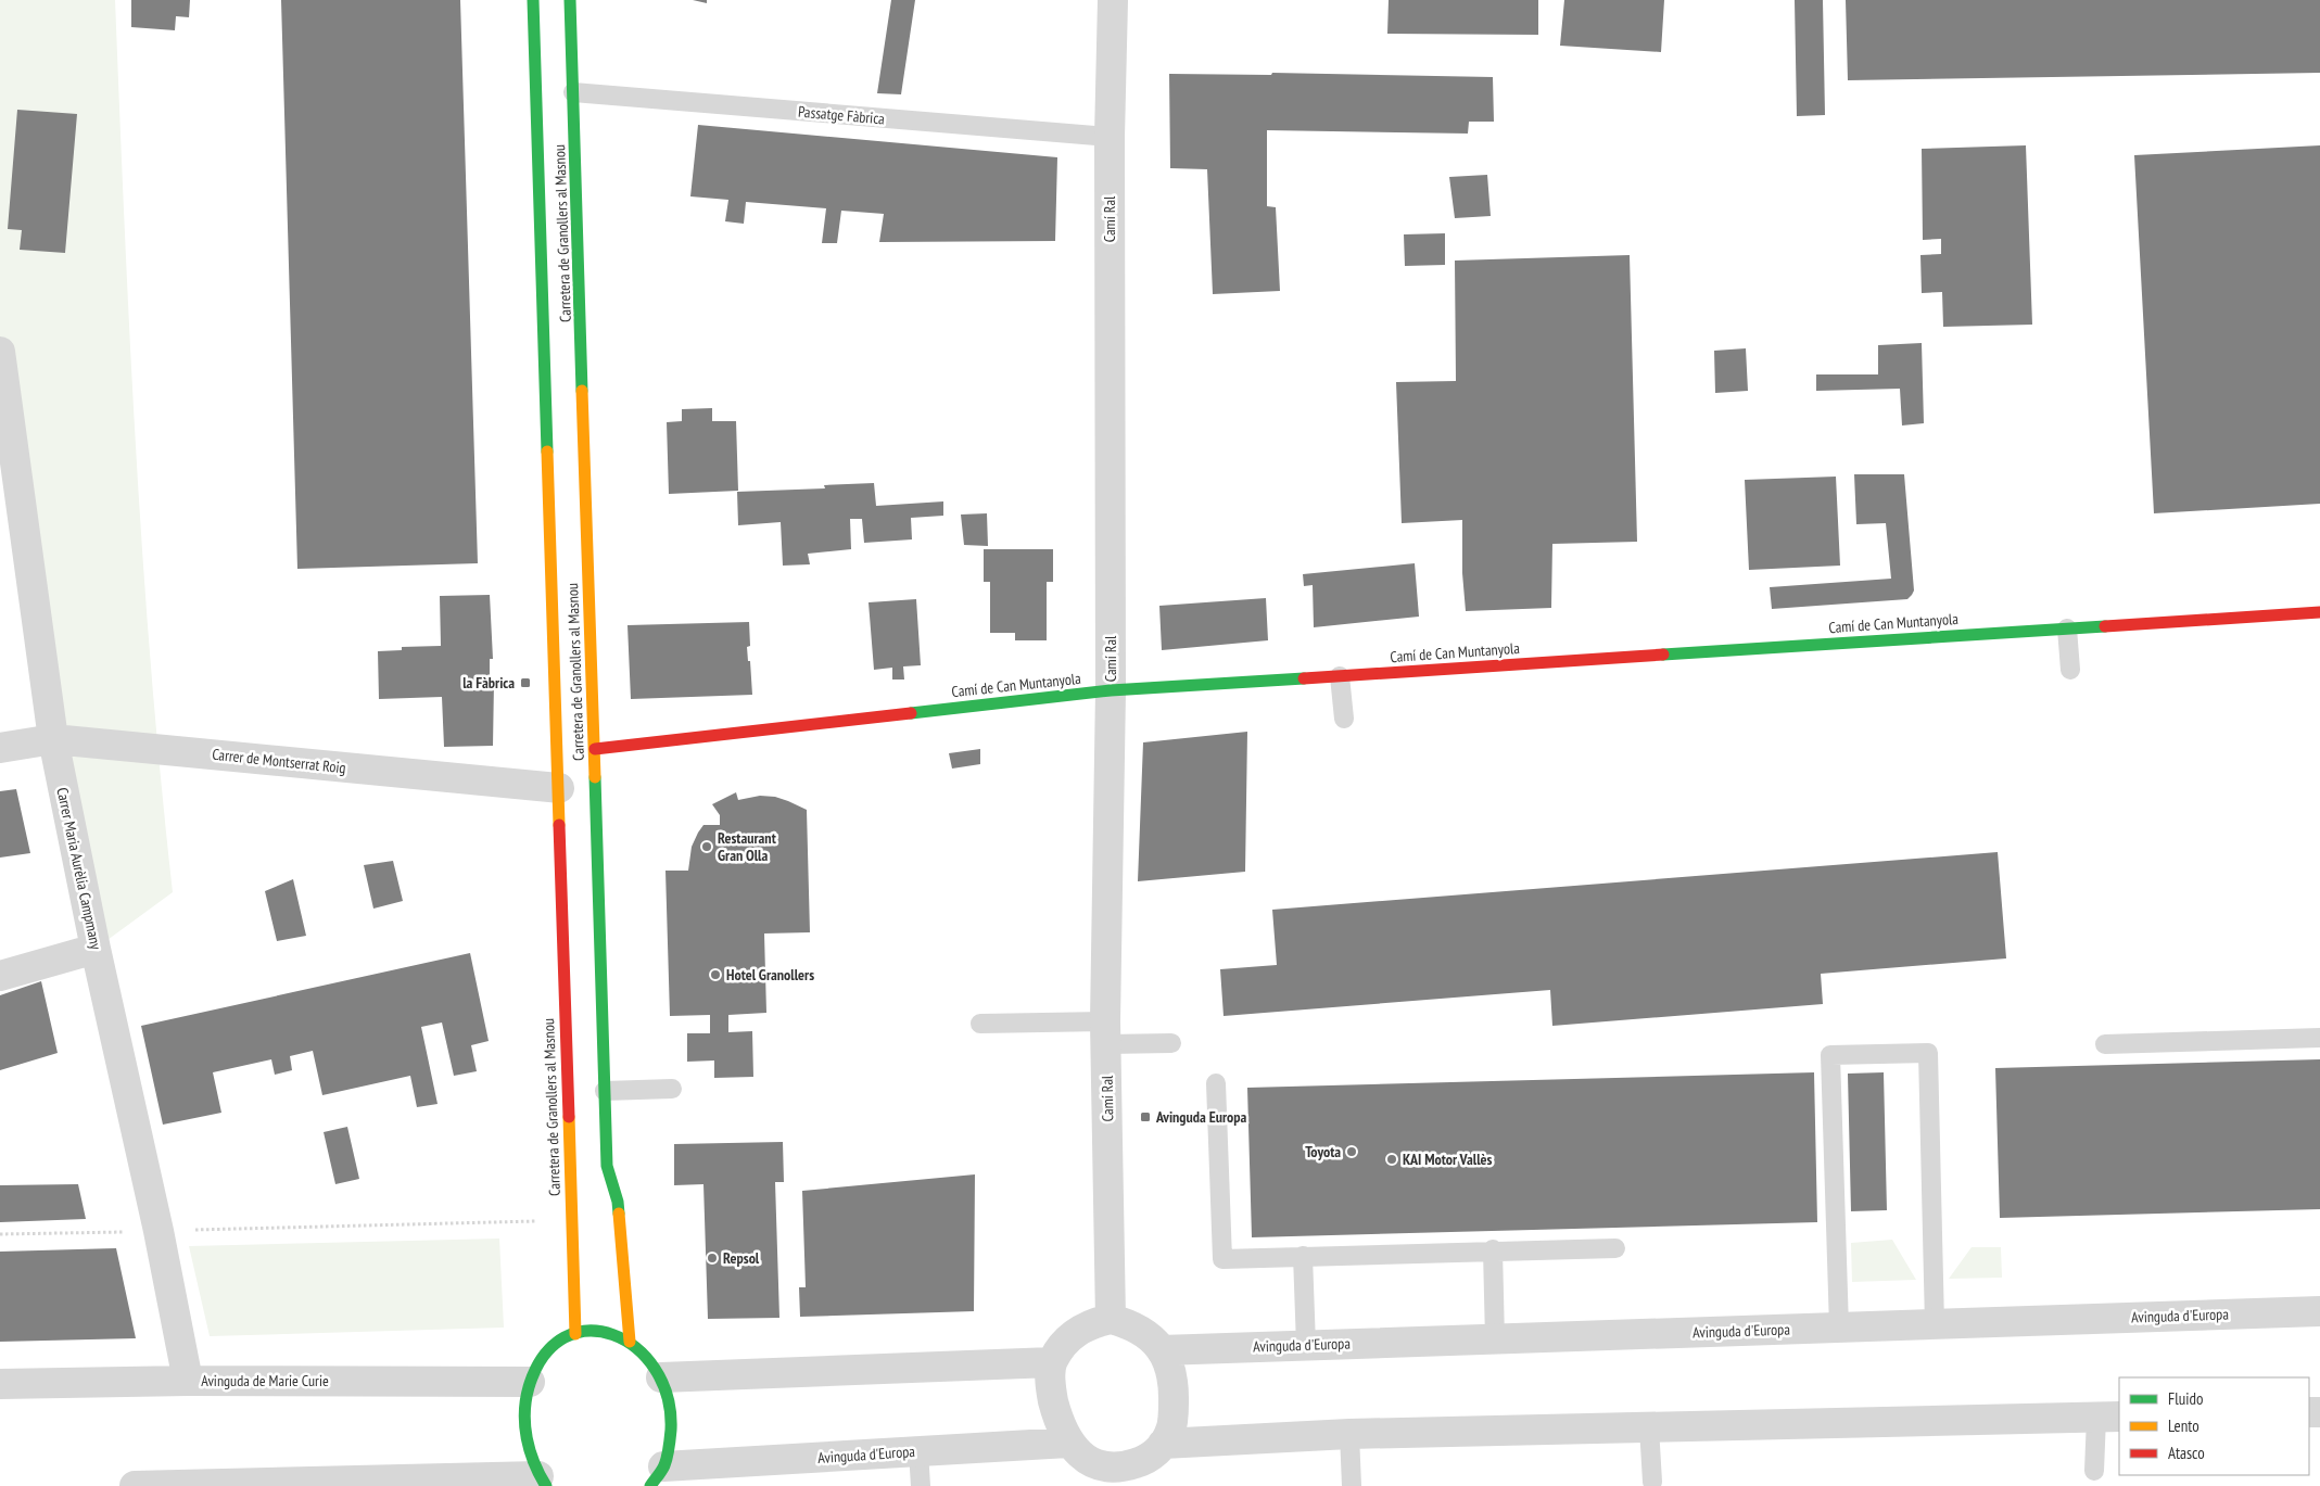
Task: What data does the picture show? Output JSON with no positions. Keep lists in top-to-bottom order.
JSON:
{
  "streets": {
    "main road": ["Carretera de Granollers al Masnou", "Camí de Can Muntanyola"],
    "street": [
      "Camí Ral",
      "Carrer de Montserrat Roig",
      "Carrer Maria Aurèlia Campmany",
      "Avinguda d'Europa",
      "Avinguda de Marie Curie"
    ],
    "lane": ["Passatge Fàbrica"]
  },
  "crossings": [
    ["Passatge Fàbrica", "Camí Ral"],
    ["Passatge Fàbrica", "Carretera de Granollers al Masnou"],
    ["Camí Ral", "Camí de Can Muntanyola"],
    ["Camí Ral", "Avinguda d'Europa"],
    ["Carretera de Granollers al Masnou", "Camí de Can Muntanyola"],
    ["Carretera de Granollers al Masnou", "Carrer de Montserrat Roig"],
    ["Carrer de Montserrat Roig", "Carrer Maria Aurèlia Campmany"],
    ["Carrer Maria Aurèlia Campmany", "Avinguda de Marie Curie"]
  ],
  "places": {
    "transit": ["la Fàbrica", "Avinguda Europa"],
    "other": [
      "Restaurant Gran Olla",
      "Hotel Granollers",
      "Toyota",
      "KAI Motor Vallès",
      "Repsol"
    ]
  },
  "legend": ["Fluido", "Lento", "Atasco"]
}
